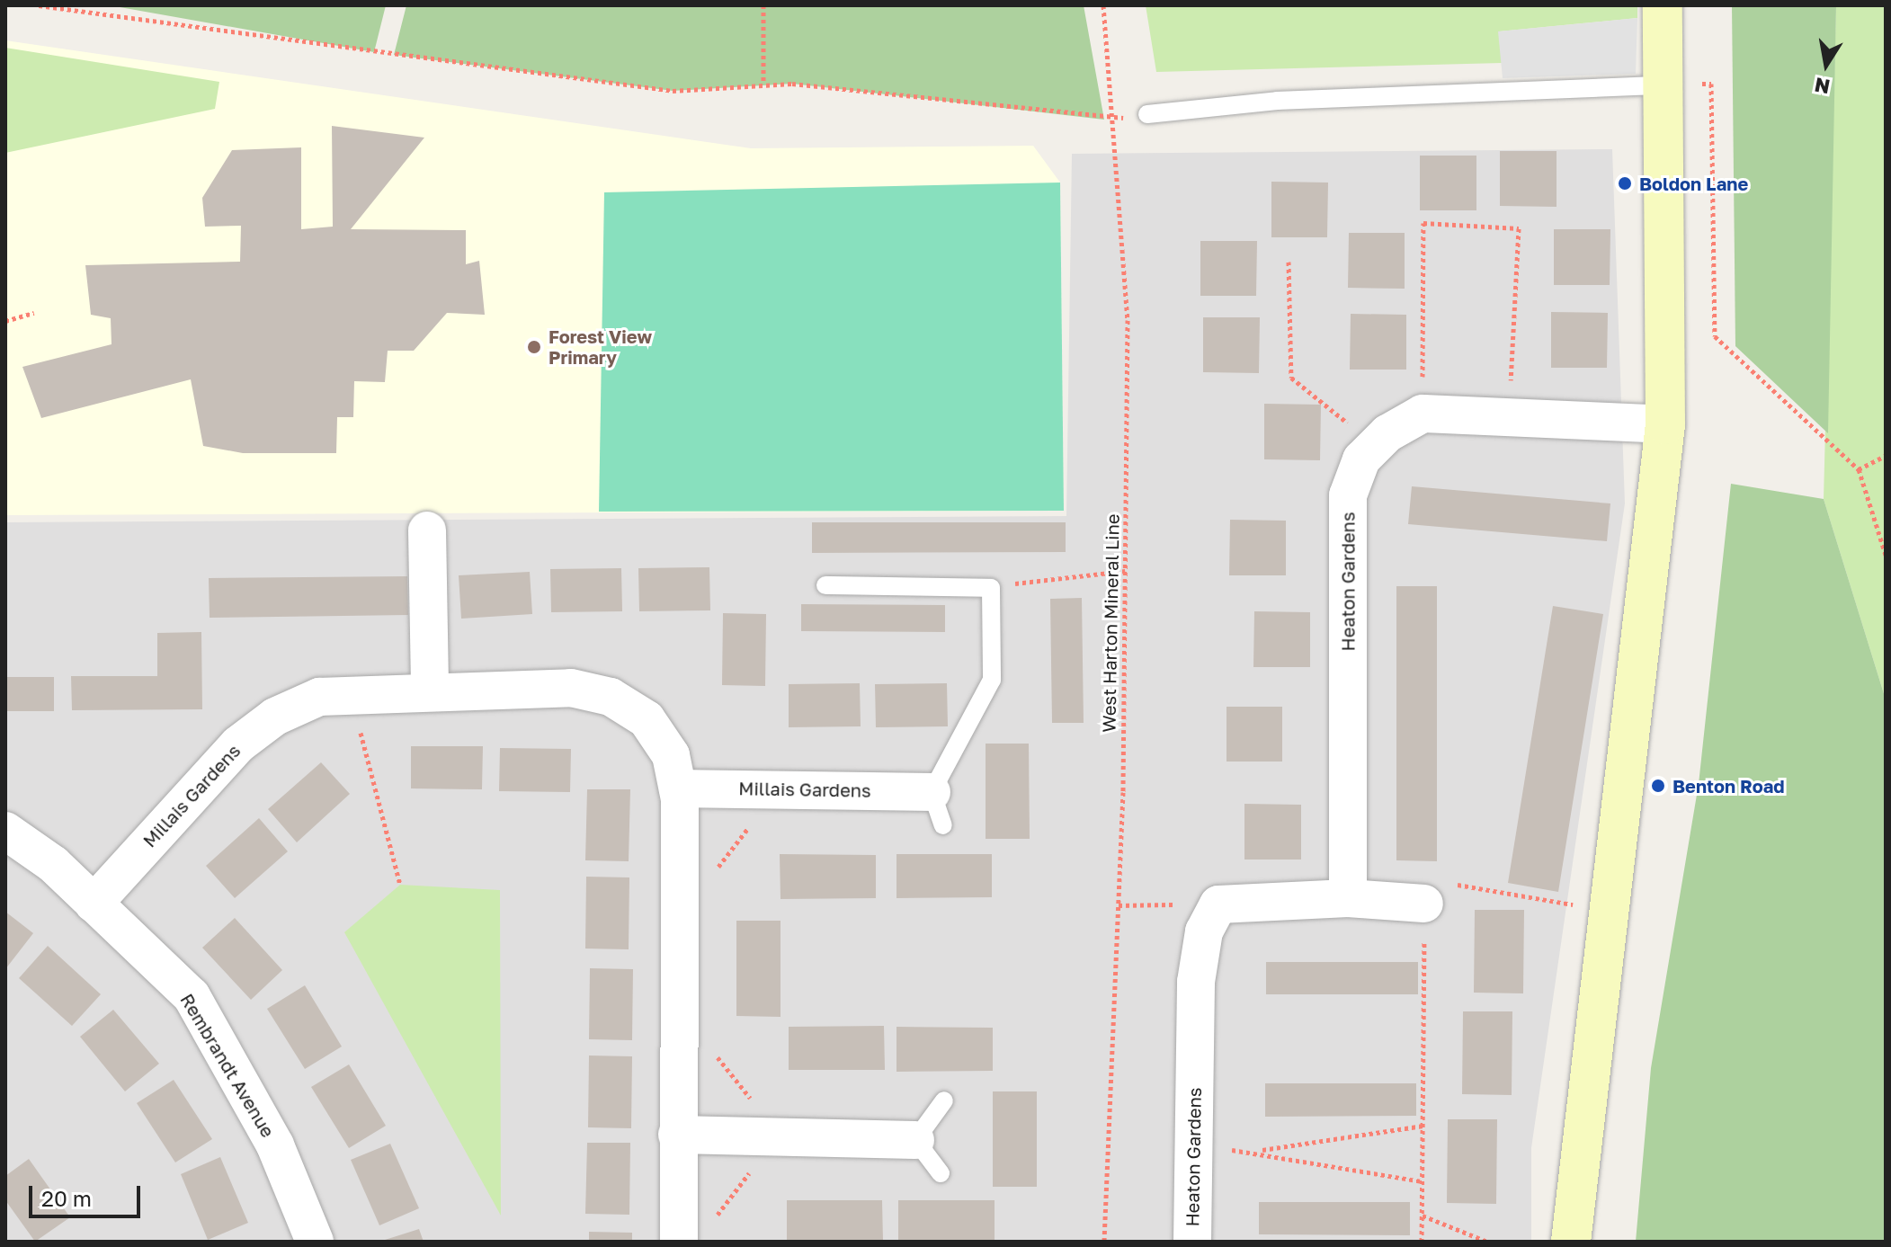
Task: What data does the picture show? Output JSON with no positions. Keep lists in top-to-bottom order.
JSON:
{
  "streets": {
    "street": ["Heaton Gardens", "Millais Gardens", "Rembrandt Avenue"],
    "path": ["West Harton Mineral Line"]
  },
  "crossings": [
    ["Millais Gardens", "Rembrandt Avenue"]
  ],
  "places": ["Boldon Lane", "Forest View Primary", "Benton Road"],
  "scale_bar": "20 m",
  "north": "bottom"
}
